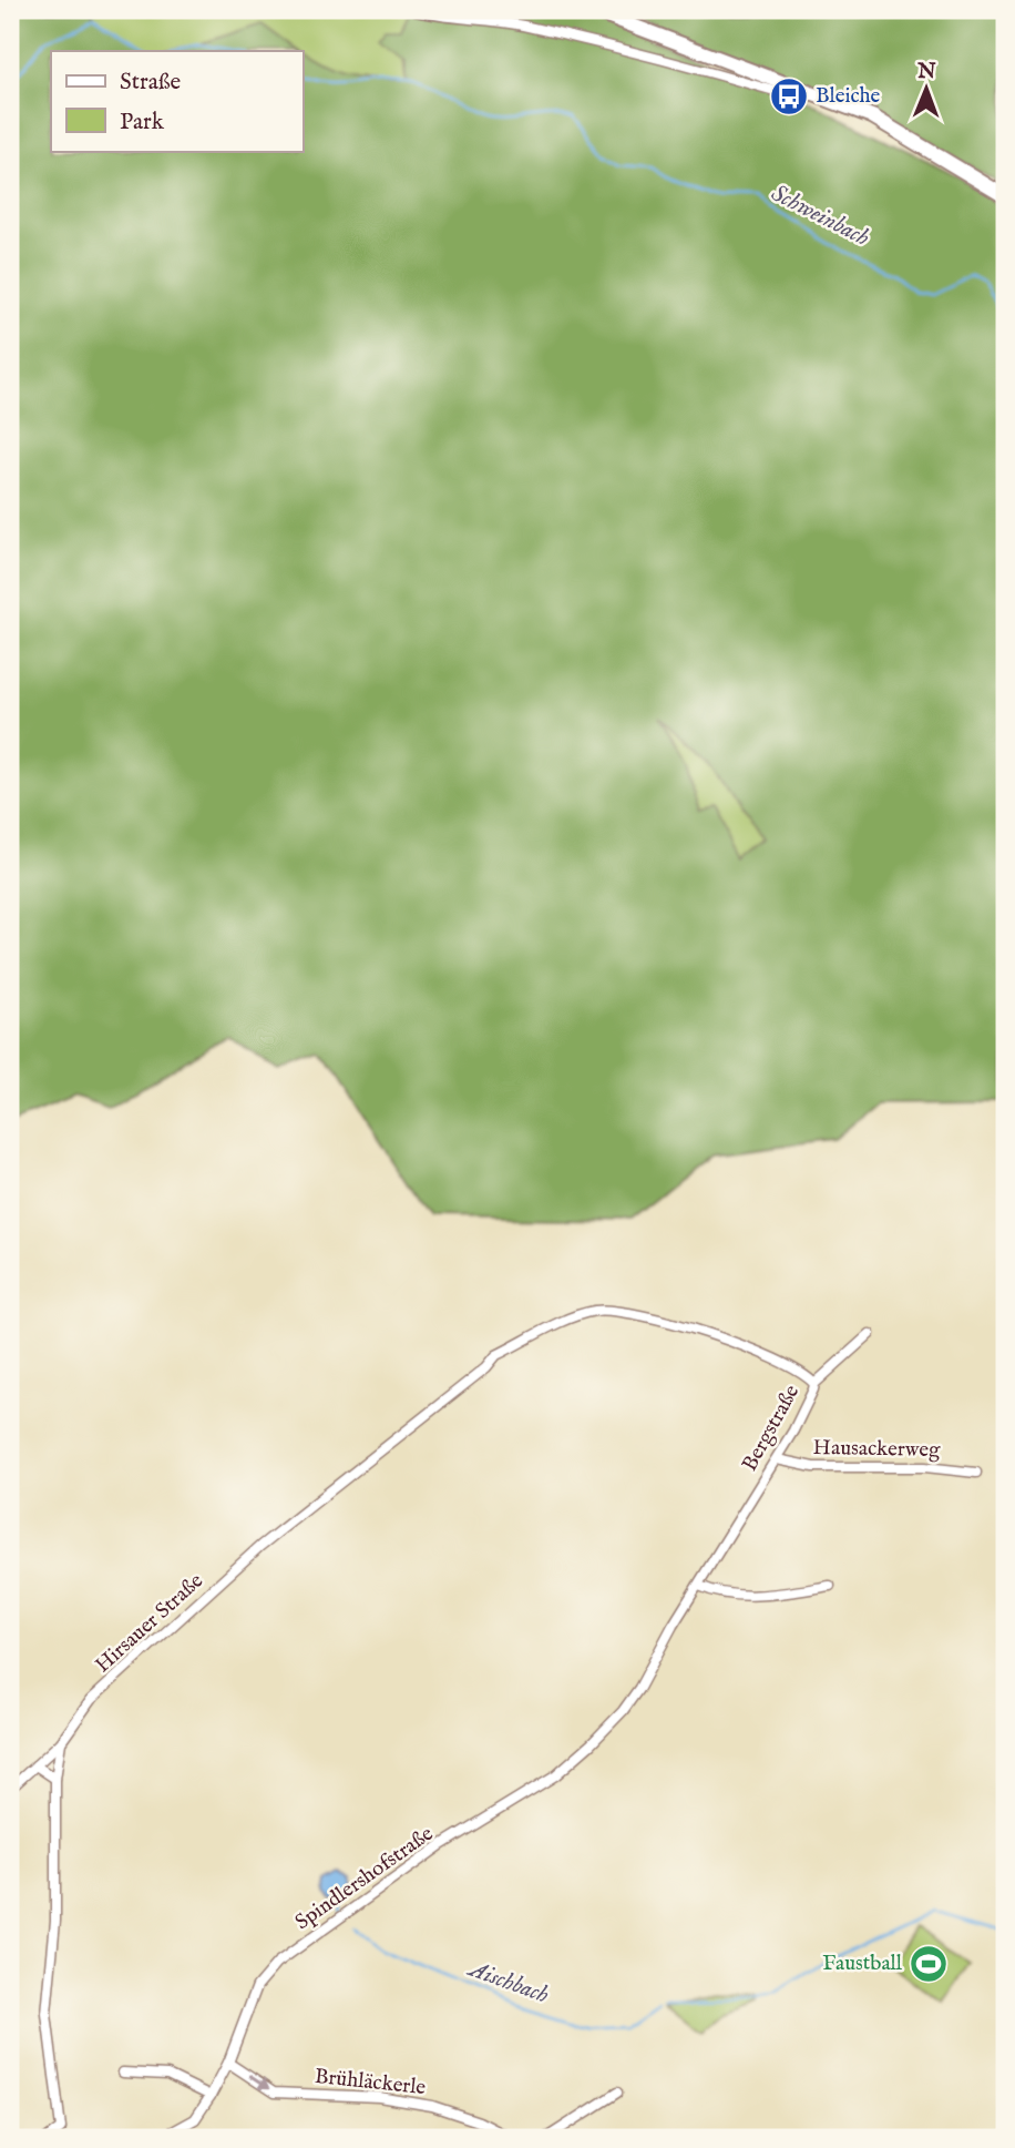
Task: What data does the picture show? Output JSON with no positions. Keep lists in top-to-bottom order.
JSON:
{
  "streets": {
    "street": [
      "Bergstraße",
      "Hausackerweg",
      "Hirsauer Straße",
      "Spindlershofstraße",
      "Brühläckerle"
    ]
  },
  "crossings": [
    ["Bergstraße", "Hausackerweg"],
    ["Bergstraße", "Hirsauer Straße"],
    ["Bergstraße", "Spindlershofstraße"],
    ["Spindlershofstraße", "Brühläckerle"]
  ],
  "one_way": ["Brühläckerle"],
  "water": ["Schweinbach", "Aischbach"],
  "places": {
    "bus stop": ["Bleiche"],
    "sports": ["Faustball"]
  },
  "legend": ["Straße", "Park"],
  "north": "top"
}
